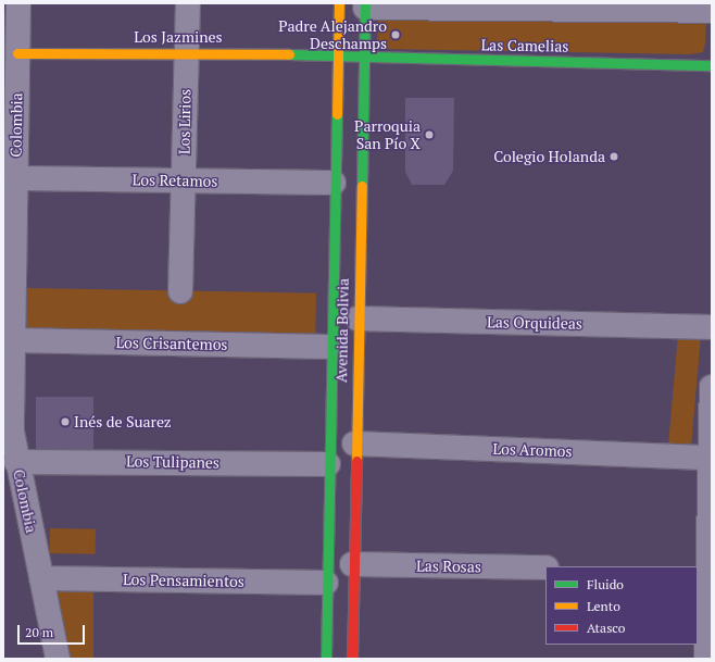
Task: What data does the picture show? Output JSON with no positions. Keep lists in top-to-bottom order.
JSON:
{
  "streets": {
    "street": [
      "Los Jazmines",
      "Las Camelias",
      "Los Lirios",
      "Colombia",
      "Los Retamos",
      "Las Orquideas",
      "Avenida Bolivia",
      "Los Crisantemos",
      "Los Aromos",
      "Los Tulipanes",
      "Las Rosas",
      "Los Pensamientos"
    ]
  },
  "crossings": [
    ["Los Jazmines", "Las Camelias"],
    ["Los Jazmines", "Los Lirios"],
    ["Los Jazmines", "Colombia"],
    ["Los Jazmines", "Avenida Bolivia"],
    ["Las Camelias", "Avenida Bolivia"],
    ["Los Lirios", "Los Retamos"],
    ["Colombia", "Los Retamos"],
    ["Colombia", "Los Crisantemos"],
    ["Colombia", "Los Tulipanes"],
    ["Colombia", "Los Pensamientos"],
    ["Los Retamos", "Avenida Bolivia"],
    ["Las Orquideas", "Avenida Bolivia"],
    ["Avenida Bolivia", "Los Crisantemos"],
    ["Avenida Bolivia", "Los Aromos"],
    ["Avenida Bolivia", "Los Tulipanes"],
    ["Avenida Bolivia", "Las Rosas"],
    ["Avenida Bolivia", "Los Pensamientos"]
  ],
  "places": [
    "Padre Alejandro Deschamps",
    "Parroquia San Pío X",
    "Colegio Holanda",
    "Inés de Suarez"
  ],
  "legend": ["Fluido", "Lento", "Atasco"],
  "scale_bar": "20 m"
}
